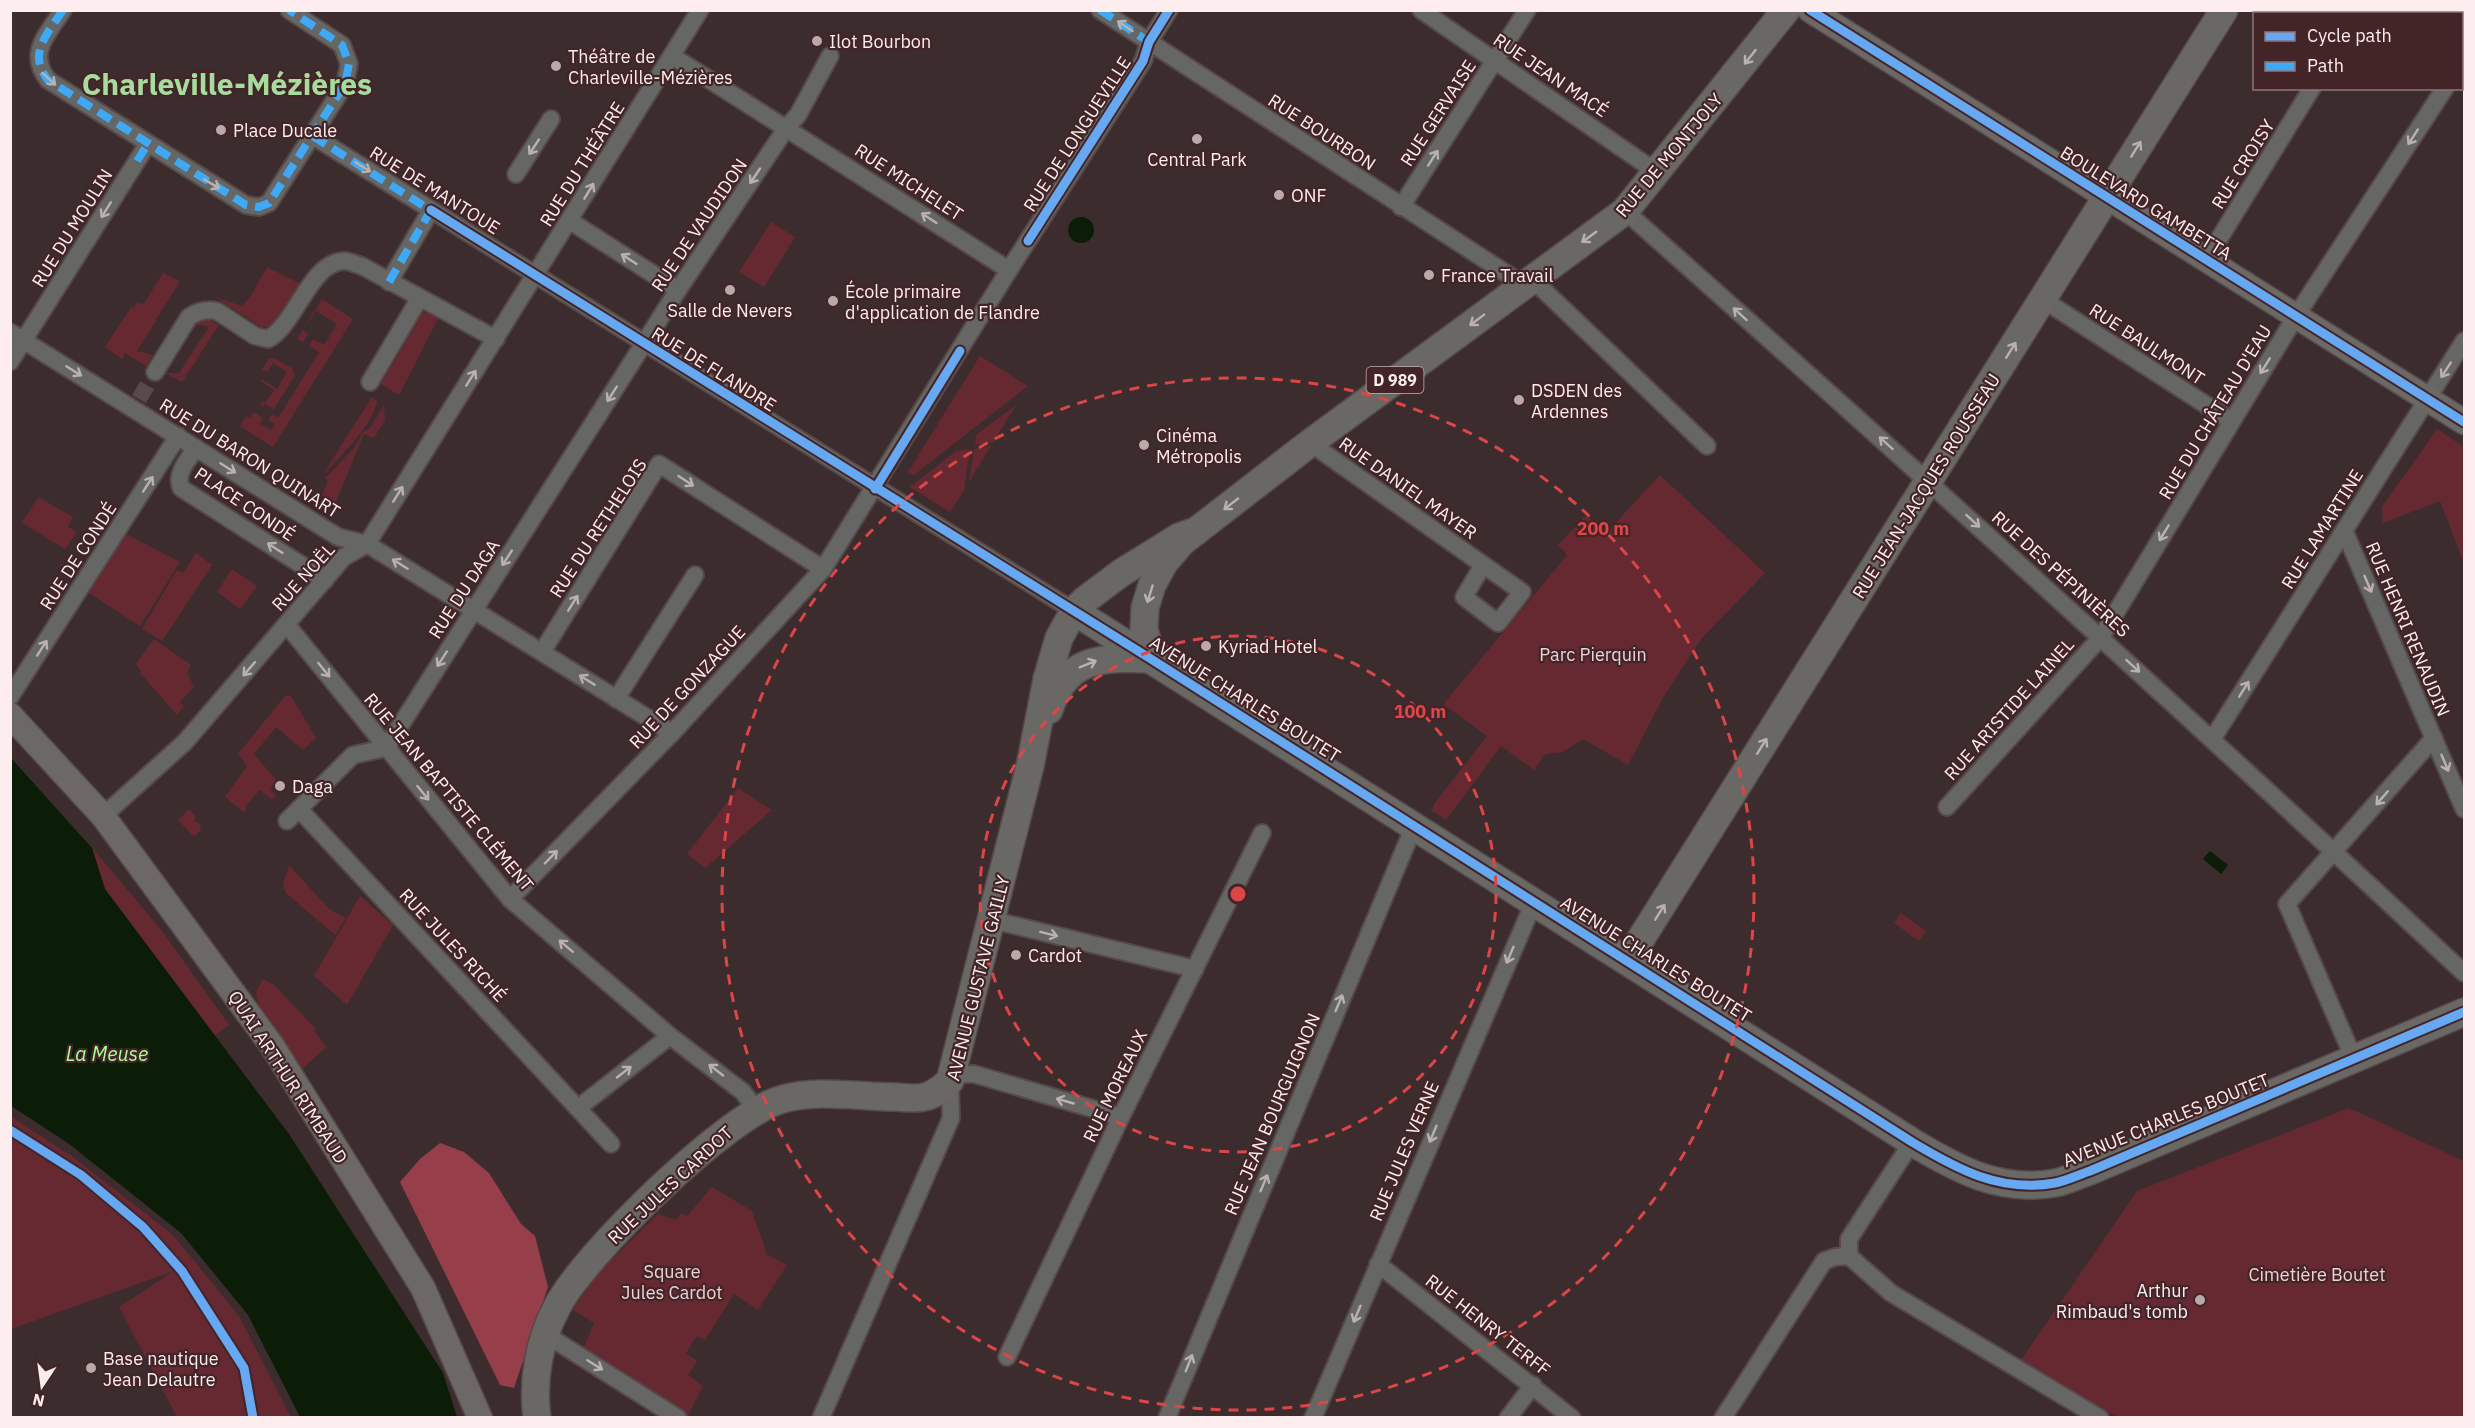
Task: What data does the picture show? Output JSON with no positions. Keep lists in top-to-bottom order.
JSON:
{
  "streets": {
    "main road": [
      "RUE DE MONTJOLY",
      "BOULEVARD GAMBETTA",
      "D 989",
      "RUE JEAN-JACQUES ROUSSEAU",
      "AVENUE CHARLES BOUTET",
      "AVENUE GUSTAVE GAILLY",
      "QUAI ARTHUR RIMBAUD",
      "RUE JULES CARDOT"
    ],
    "street": [
      "RUE JEAN MACÉ",
      "RUE GERVAISE",
      "RUE BOURBON",
      "RUE DE LONGUEVILLE",
      "RUE DU THÉÂTRE",
      "RUE CROISY",
      "RUE MICHELET",
      "RUE DE MANTOUE",
      "RUE DE VAUDIDON",
      "RUE DU MOULIN",
      "RUE BAULMONT",
      "RUE DE FLANDRE",
      "RUE DU CHÂTEAU D'EAU",
      "RUE DU BARON QUINART",
      "RUE DANIEL MAYER",
      "PLACE CONDÉ",
      "RUE DU RETHELOIS",
      "RUE LAMARTINE",
      "RUE DE CONDÉ",
      "RUE DES PÉPINIÈRES",
      "RUE NOËL",
      "RUE DU DAGA",
      "RUE HENRI RENAUDIN",
      "RUE DE GONZAGUE",
      "RUE ARISTIDE LAINEL",
      "RUE JEAN BAPTISTE CLÉMENT",
      "RUE JULES RICHÉ",
      "RUE MOREAUX",
      "RUE JEAN BOURGUIGNON",
      "RUE JULES VERNE",
      "RUE HENRY TERFF"
    ]
  },
  "crossings": [
    ["RUE JEAN MACÉ", "RUE GERVAISE"],
    ["RUE JEAN MACÉ", "RUE DE MONTJOLY"],
    ["RUE GERVAISE", "RUE BOURBON"],
    ["RUE BOURBON", "RUE DE LONGUEVILLE"],
    ["RUE BOURBON", "RUE DE MONTJOLY"],
    ["RUE BOURBON", "D 989"],
    ["RUE DE LONGUEVILLE", "RUE MICHELET"],
    ["RUE DE LONGUEVILLE", "RUE DE FLANDRE"],
    ["RUE DE LONGUEVILLE", "RUE DE GONZAGUE"],
    ["RUE DE LONGUEVILLE", "AVENUE CHARLES BOUTET"],
    ["RUE DE MONTJOLY", "D 989"],
    ["RUE DE MONTJOLY", "RUE DES PÉPINIÈRES"],
    ["RUE DU THÉÂTRE", "RUE MICHELET"],
    ["RUE DU THÉÂTRE", "RUE DE MANTOUE"],
    ["RUE DU THÉÂTRE", "RUE DE FLANDRE"],
    ["RUE DU THÉÂTRE", "RUE NOËL"],
    ["RUE CROISY", "BOULEVARD GAMBETTA"],
    ["RUE MICHELET", "RUE DE VAUDIDON"],
    ["RUE DE MANTOUE", "RUE DE FLANDRE"],
    ["RUE DE MANTOUE", "RUE NOËL"],
    ["BOULEVARD GAMBETTA", "RUE DU CHÂTEAU D'EAU"],
    ["BOULEVARD GAMBETTA", "RUE JEAN-JACQUES ROUSSEAU"],
    ["BOULEVARD GAMBETTA", "RUE LAMARTINE"],
    ["RUE DE VAUDIDON", "RUE DE FLANDRE"],
    ["RUE DE VAUDIDON", "RUE DU DAGA"],
    ["RUE DU MOULIN", "RUE DU BARON QUINART"],
    ["RUE BAULMONT", "RUE DU CHÂTEAU D'EAU"],
    ["RUE BAULMONT", "RUE JEAN-JACQUES ROUSSEAU"],
    ["RUE DE FLANDRE", "RUE NOËL"],
    ["RUE DE FLANDRE", "RUE DU DAGA"],
    ["RUE DE FLANDRE", "RUE DE GONZAGUE"],
    ["RUE DE FLANDRE", "AVENUE CHARLES BOUTET"],
    ["D 989", "RUE DANIEL MAYER"],
    ["RUE DU CHÂTEAU D'EAU", "RUE DES PÉPINIÈRES"],
    ["RUE DU CHÂTEAU D'EAU", "RUE ARISTIDE LAINEL"],
    ["RUE DU BARON QUINART", "PLACE CONDÉ"],
    ["RUE DU BARON QUINART", "RUE DU RETHELOIS"],
    ["RUE DU BARON QUINART", "RUE DE CONDÉ"],
    ["RUE DU BARON QUINART", "RUE NOËL"],
    ["RUE DU BARON QUINART", "RUE DU DAGA"],
    ["RUE DU BARON QUINART", "RUE DE GONZAGUE"],
    ["RUE JEAN-JACQUES ROUSSEAU", "RUE DES PÉPINIÈRES"],
    ["RUE JEAN-JACQUES ROUSSEAU", "AVENUE CHARLES BOUTET"],
    ["PLACE CONDÉ", "RUE NOËL"],
    ["RUE DU RETHELOIS", "RUE DE GONZAGUE"],
    ["RUE LAMARTINE", "RUE DES PÉPINIÈRES"],
    ["RUE LAMARTINE", "RUE HENRI RENAUDIN"],
    ["RUE DES PÉPINIÈRES", "RUE ARISTIDE LAINEL"],
    ["RUE NOËL", "RUE JEAN BAPTISTE CLÉMENT"],
    ["RUE NOËL", "QUAI ARTHUR RIMBAUD"],
    ["RUE DU DAGA", "RUE JEAN BAPTISTE CLÉMENT"],
    ["RUE DE GONZAGUE", "AVENUE CHARLES BOUTET"],
    ["RUE DE GONZAGUE", "RUE JEAN BAPTISTE CLÉMENT"],
    ["AVENUE CHARLES BOUTET", "RUE JEAN BOURGUIGNON"],
    ["AVENUE CHARLES BOUTET", "RUE JULES VERNE"],
    ["RUE JEAN BAPTISTE CLÉMENT", "RUE JULES CARDOT"],
    ["AVENUE GUSTAVE GAILLY", "RUE JULES CARDOT"],
    ["RUE JULES VERNE", "RUE HENRY TERFF"]
  ],
  "one_way": [
    "RUE GERVAISE",
    "RUE DE MONTJOLY",
    "RUE MICHELET",
    "RUE DE MANTOUE",
    "RUE DE VAUDIDON",
    "RUE DU MOULIN",
    "RUE DU CHÂTEAU D'EAU",
    "RUE JEAN-JACQUES ROUSSEAU",
    "PLACE CONDÉ",
    "RUE DE CONDÉ",
    "RUE DU DAGA",
    "RUE HENRI RENAUDIN",
    "RUE DE GONZAGUE",
    "RUE JEAN BOURGUIGNON",
    "RUE JULES VERNE"
  ],
  "districts": ["Charleville-Mézières"],
  "water": ["La Meuse"],
  "parks": ["Parc Pierquin", "Square Jules Cardot", "Cimetière Boutet"],
  "places": [
    "Ilot Bourbon",
    "Théâtre de Charleville-Mézières",
    "Place Ducale",
    "Central Park",
    "ONF",
    "France Travail",
    "Salle de Nevers",
    "École primaire d'application de Flandre",
    "DSDEN des Ardennes",
    "Cinéma Métropolis",
    "Kyriad Hotel",
    "Daga",
    "Cardot",
    "Arthur Rimbaud's tomb",
    "Base nautique Jean Delautre"
  ],
  "legend": ["Cycle path", "Path"],
  "north": "bottom",
  "rings": ["200 m", "100 m"]
}
